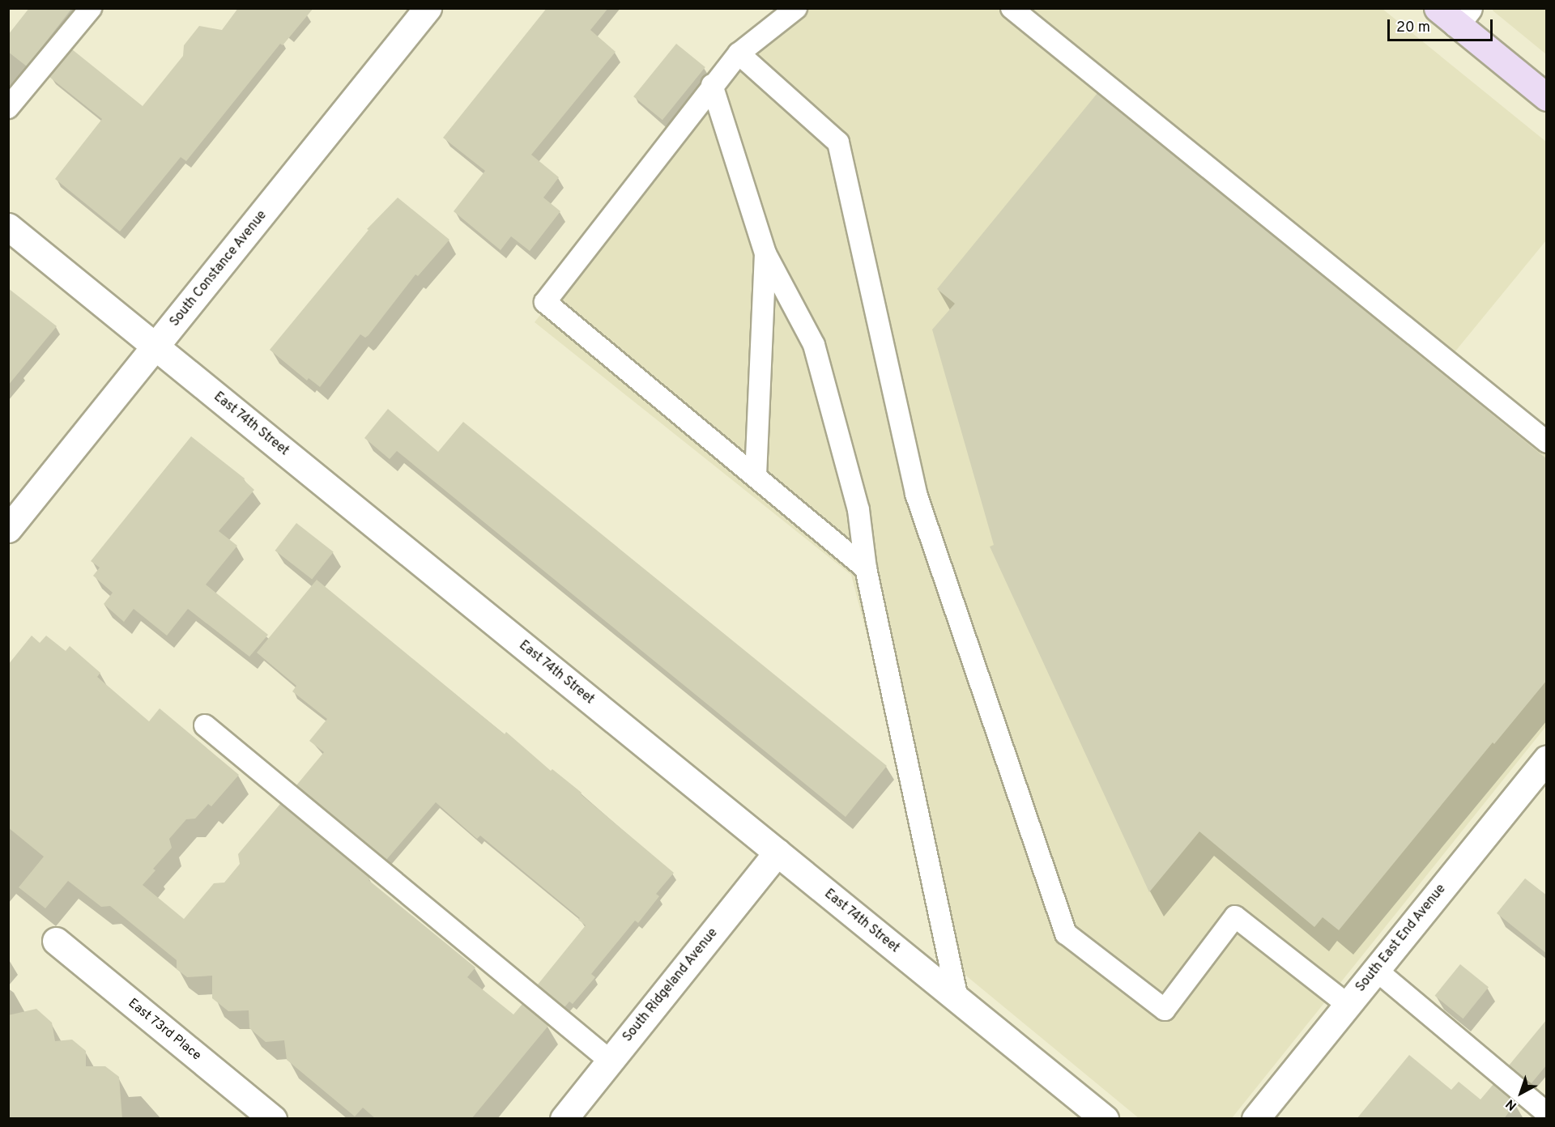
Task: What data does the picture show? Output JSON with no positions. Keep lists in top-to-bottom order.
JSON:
{
  "streets": {
    "street": [
      "South Constance Avenue",
      "East 74th Street",
      "South East End Avenue",
      "South Ridgeland Avenue",
      "East 73rd Place"
    ]
  },
  "crossings": [
    ["South Constance Avenue", "East 74th Street"],
    ["East 74th Street", "South Ridgeland Avenue"]
  ],
  "scale_bar": "20 m",
  "north": "bottom left"
}
